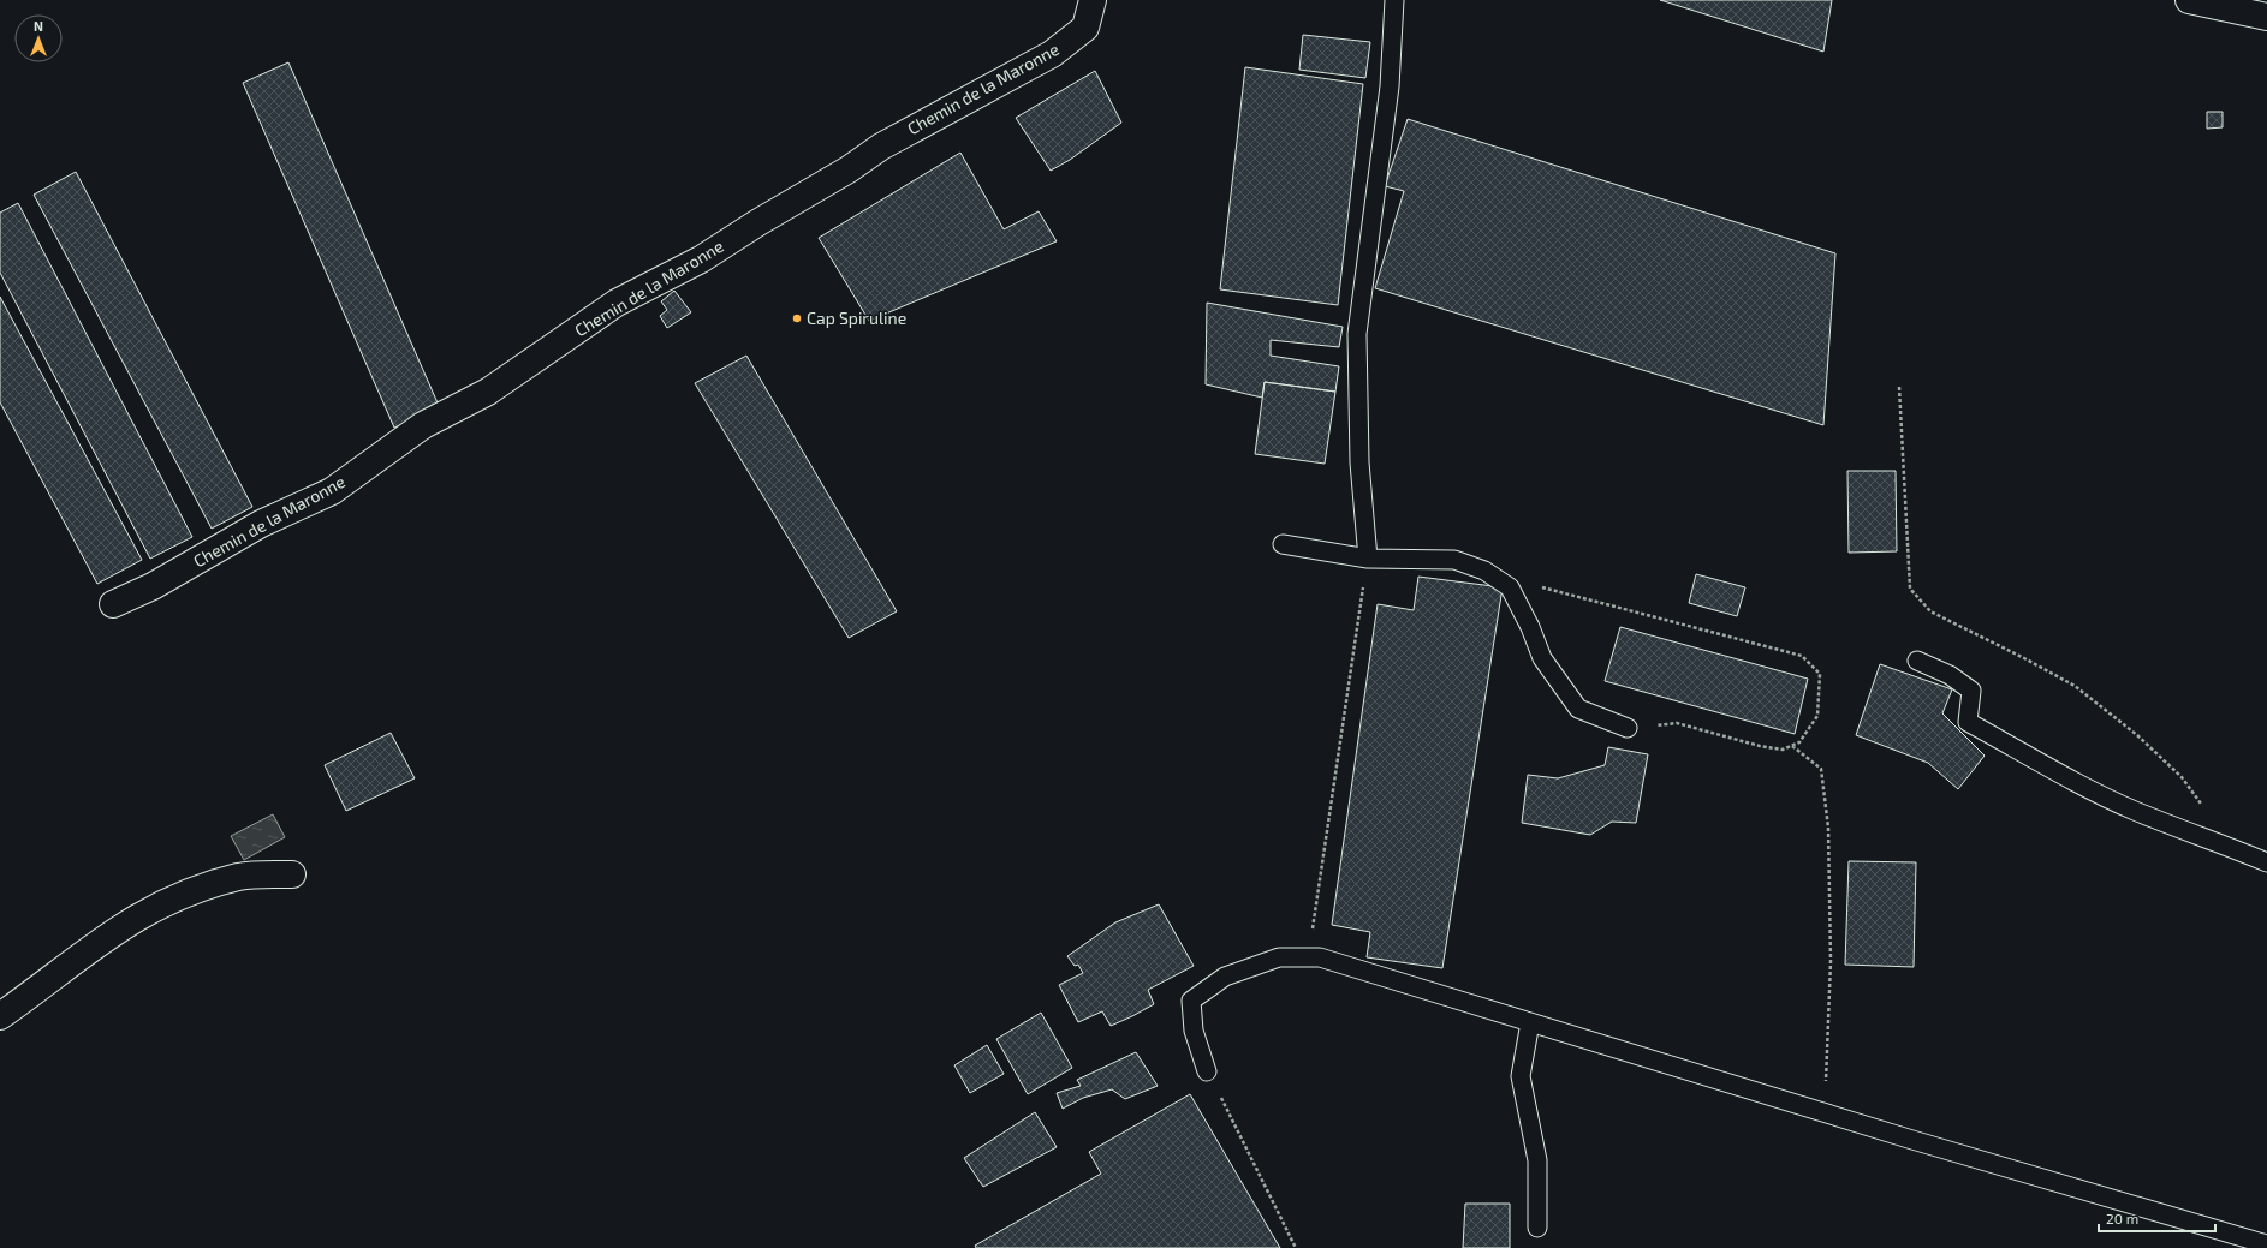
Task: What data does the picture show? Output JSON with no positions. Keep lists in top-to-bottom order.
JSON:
{
  "streets": {
    "street": ["Chemin de la Maronne"]
  },
  "places": ["Cap Spiruline"],
  "scale_bar": "20 m",
  "north": "top"
}
